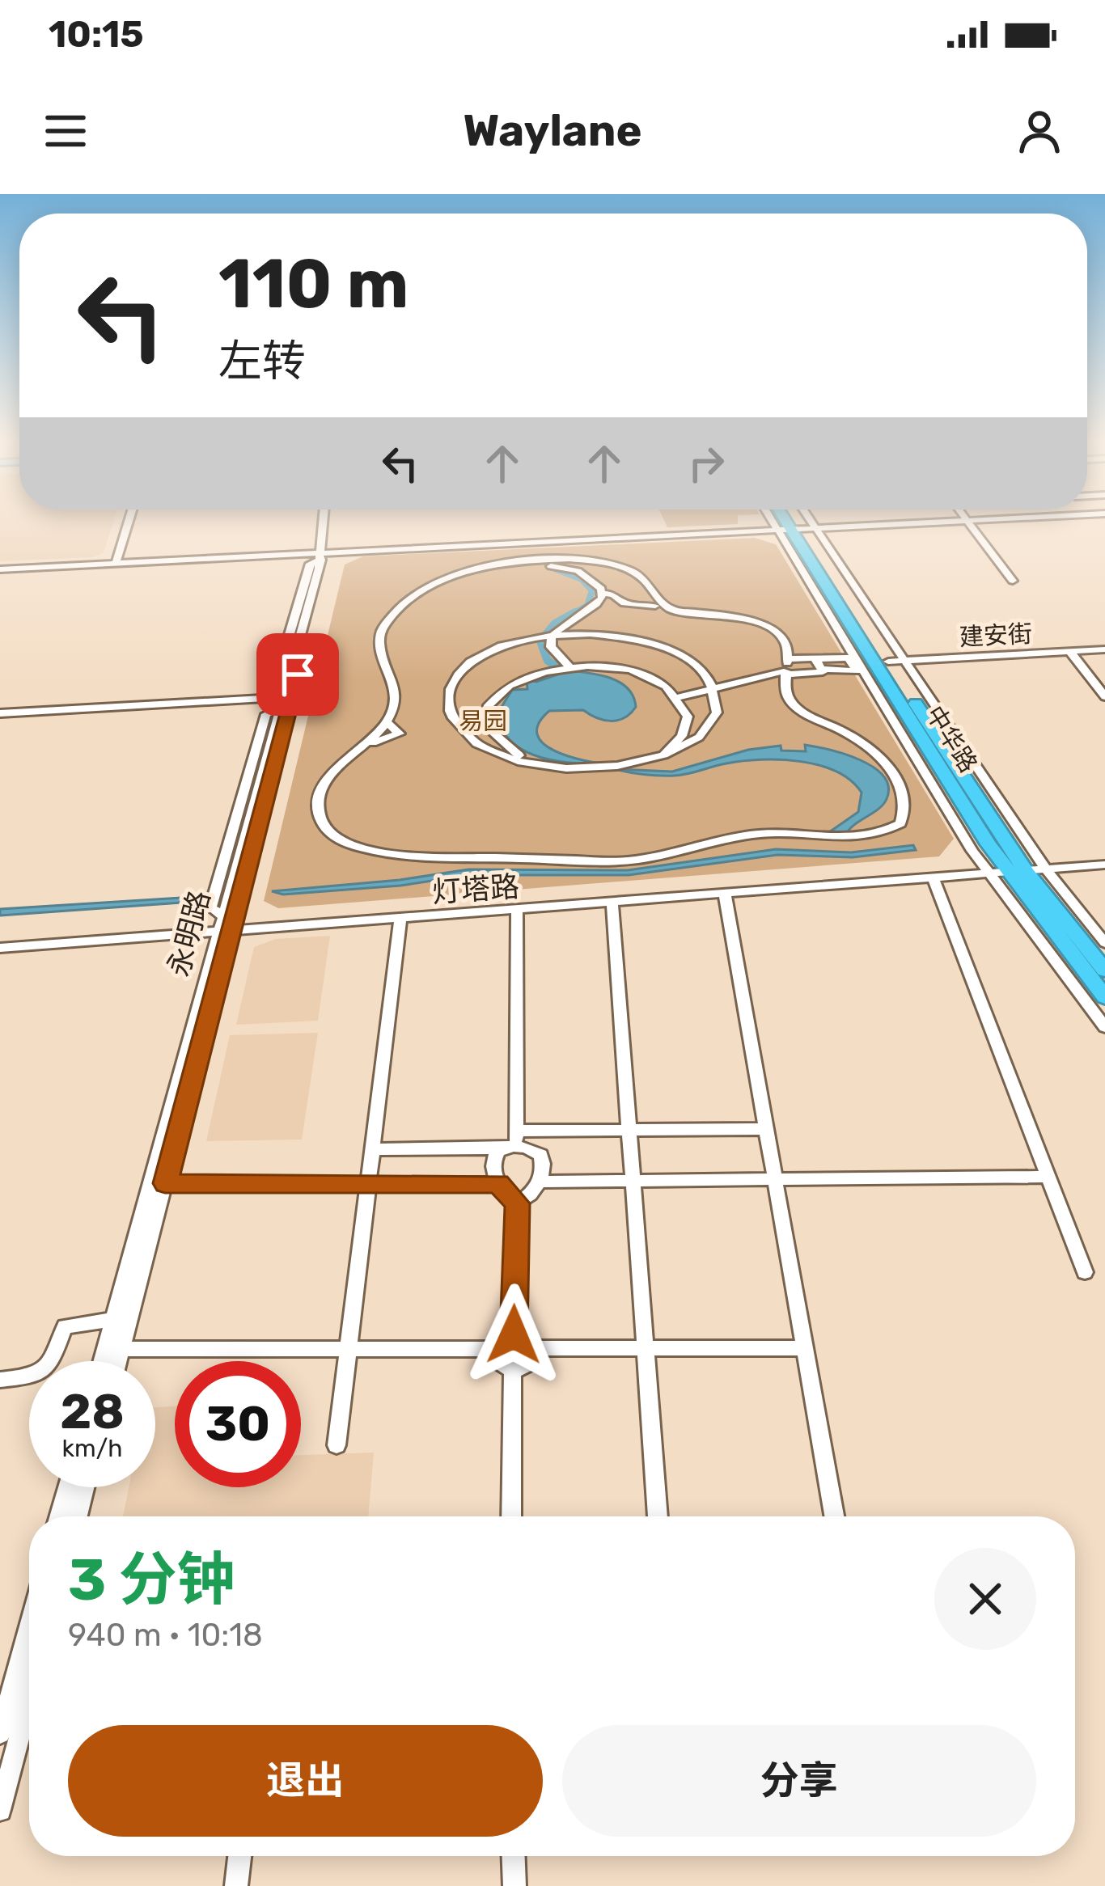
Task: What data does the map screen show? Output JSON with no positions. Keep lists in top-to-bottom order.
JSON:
{
  "streets": {
    "highway": ["中华路"],
    "street": ["建安街", "灯塔路", "永明路"]
  },
  "crossings": [
    ["建安街", "中华路"],
    ["中华路", "灯塔路"],
    ["灯塔路", "永明路"]
  ],
  "parks": ["易园"],
  "page": {
    "status": "10:15",
    "header": "Waylane",
    "turn": ["110 m", "左转"],
    "speed": "28 km/h",
    "limit": "30",
    "heading": ["3 分钟", "940 m · 10:18"],
    "buttons": ["退出", "分享"]
  }
}
